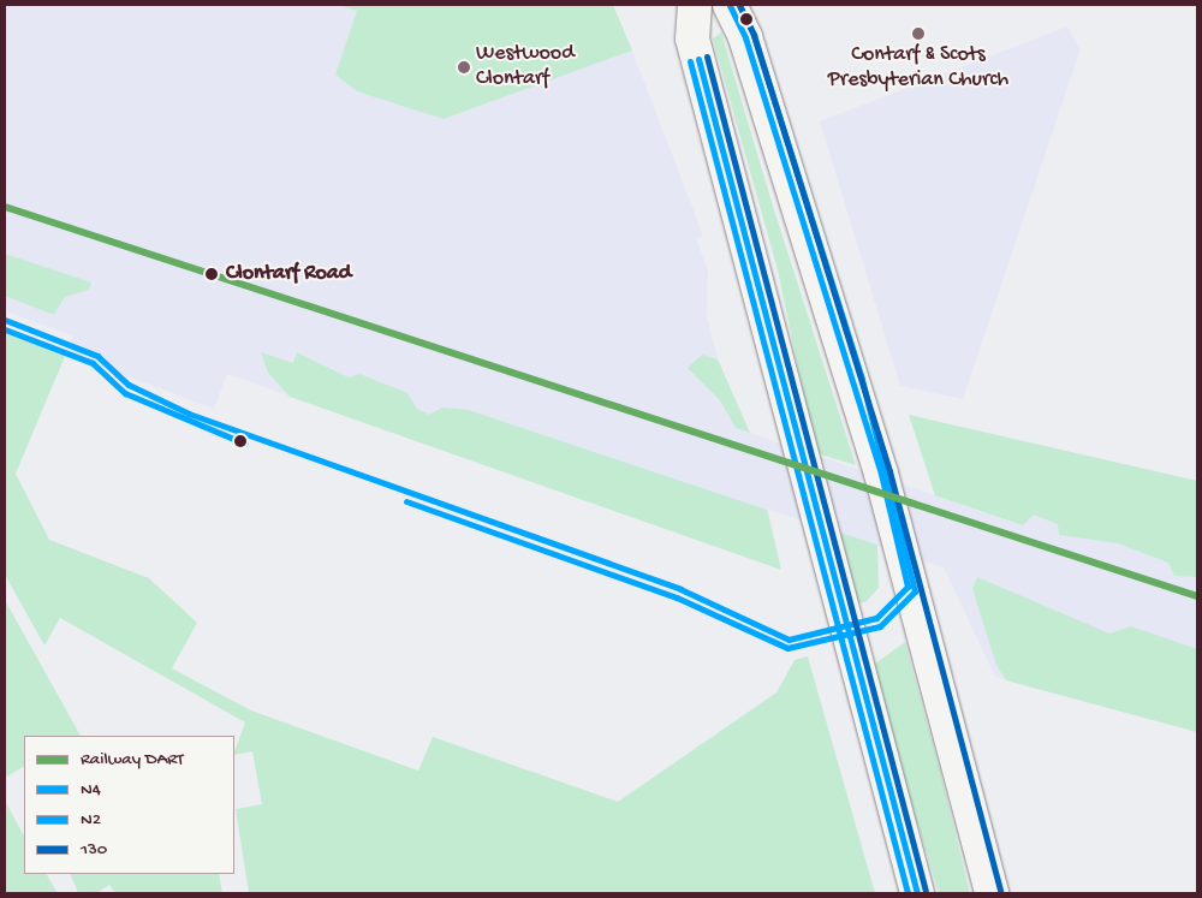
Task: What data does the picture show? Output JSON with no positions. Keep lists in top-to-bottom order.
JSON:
{
  "places": ["Contarf & Scots Presbyterian Church", "Westwood Clontarf", "Clontarf Road"],
  "lines": [
    "transit line N4",
    "transit line N2",
    "transit line 130",
    "rail line DART"
  ],
  "legend": [
    "Railway DART",
    "N4",
    "N2",
    "130"
  ]
}
